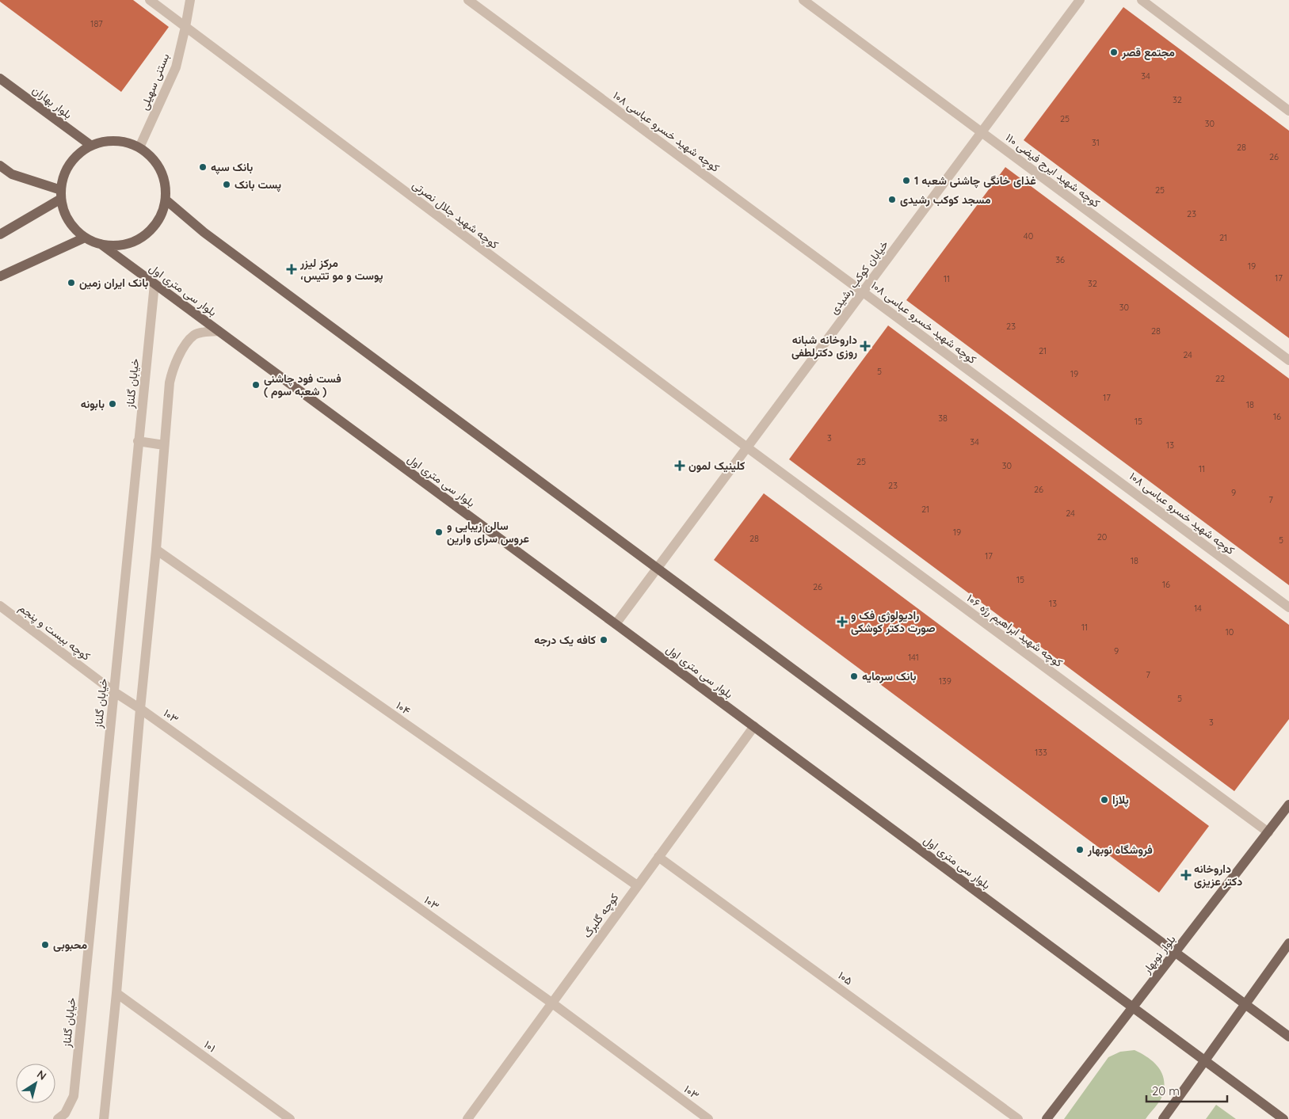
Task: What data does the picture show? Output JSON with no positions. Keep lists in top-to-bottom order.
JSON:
{
  "streets": {
    "main road": ["بلوار بهاران", "بلوار سی متری اول", "بلوار نوبهار"],
    "street": [
      "بستنی سهیلی",
      "کوچه شهید خسرو عباسی ۱۰۸",
      "کوچه شهید ایرج فیضی ۱۱۰",
      "کوچه شهید جلال نصرتی",
      "خیابان کوکب رشیدی",
      "خیابان گلناز",
      "کوچه شهید ابراهیم رژه ۱۰۶",
      "کوچه بیست و پنجم",
      "۱۰۴",
      "۱۰۳",
      "کوچه گلبرگ",
      "۱۰۵",
      "۱۰۱"
    ]
  },
  "crossings": [
    ["بستنی سهیلی", "بلوار بهاران"],
    ["بستنی سهیلی", "کوچه شهید جلال نصرتی"],
    ["بستنی سهیلی", "بلوار سی متری اول"],
    ["بلوار بهاران", "بلوار سی متری اول"],
    ["کوچه شهید خسرو عباسی ۱۰۸", "خیابان کوکب رشیدی"],
    ["کوچه شهید ایرج فیضی ۱۱۰", "خیابان کوکب رشیدی"],
    ["کوچه شهید جلال نصرتی", "خیابان کوکب رشیدی"],
    ["کوچه شهید جلال نصرتی", "کوچه شهید ابراهیم رژه ۱۰۶"],
    ["خیابان کوکب رشیدی", "بلوار سی متری اول"],
    ["خیابان کوکب رشیدی", "کوچه شهید ابراهیم رژه ۱۰۶"],
    ["بلوار سی متری اول", "خیابان گلناز"],
    ["بلوار سی متری اول", "کوچه گلبرگ"],
    ["بلوار سی متری اول", "بلوار نوبهار"],
    ["خیابان گلناز", "کوچه بیست و پنجم"],
    ["کوچه شهید ابراهیم رژه ۱۰۶", "بلوار نوبهار"],
    ["کوچه بیست و پنجم", "۱۰۳"],
    ["۱۰۴", "کوچه گلبرگ"],
    ["۱۰۳", "کوچه گلبرگ"],
    ["کوچه گلبرگ", "۱۰۵"]
  ],
  "places": {
    "other": [
      "مجتمع قصر",
      "بانک سپه",
      "غذای خانگی چاشنی شعبه 1",
      "پست بانک",
      "مسجد کوکب رشیدی",
      "بانک ایران زمین",
      "فست فود چاشنی ( شعبه سوم )",
      "بابونه",
      "سالن زیبایی‌ و عروس سرای وارین",
      "کافه یک درجه",
      "بانک سرمایه",
      "پلازا",
      "فروشگاه نوبهار",
      "محبوبی"
    ],
    "health": [
      "مرکز لیزر ،پوست و مو تتیس",
      "داروخانه شبانه روزی دکترلطفی",
      "کلینیک لمون",
      "رادیولوژی فک و صورت دکتر کوشکی",
      "داروخانه دکتر عزیزی"
    ]
  },
  "house_numbers": [
    "187",
    "34",
    "32",
    "25",
    "30",
    "31",
    "28",
    "26",
    "25",
    "23",
    "40",
    "21",
    "36",
    "19",
    "17",
    "11",
    "32",
    "30",
    "23",
    "28",
    "21",
    "24",
    "5",
    "19",
    "22",
    "17",
    "18",
    "16",
    "38",
    "15",
    "3",
    "34",
    "13",
    "25",
    "30",
    "11",
    "23",
    "26",
    "9",
    "7",
    "21",
    "24",
    "19",
    "20",
    "28",
    "5",
    "17",
    "18",
    "15",
    "16",
    "26",
    "13",
    "14",
    "11",
    "10",
    "9",
    "141",
    "7",
    "139",
    "5",
    "3",
    "133"
  ],
  "scale_bar": "20 m",
  "north": "top right"
}
